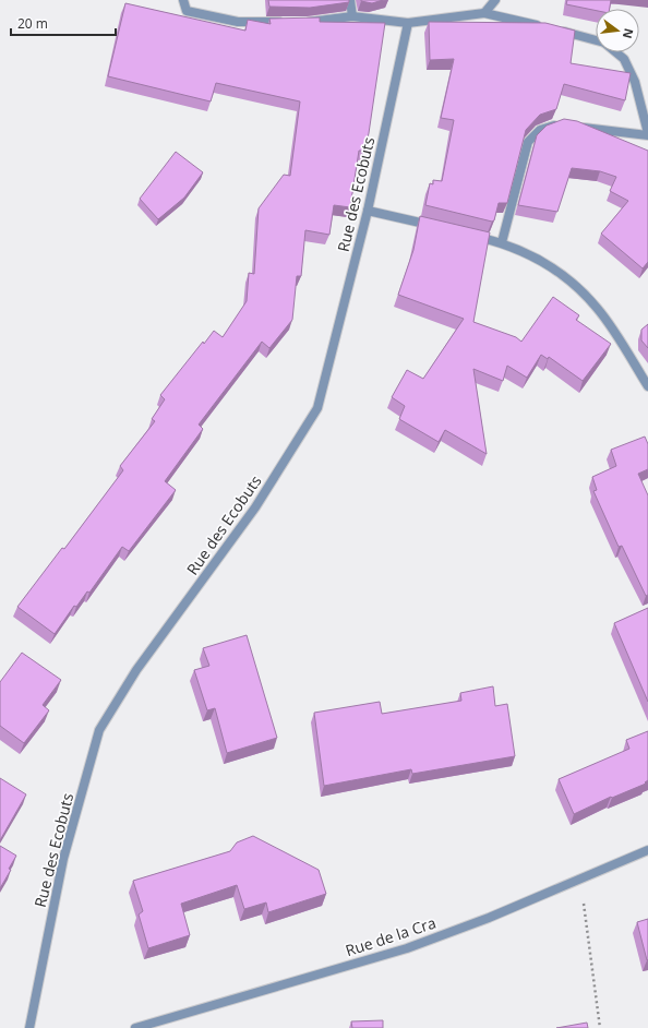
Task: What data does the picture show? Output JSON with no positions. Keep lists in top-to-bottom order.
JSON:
{
  "streets": {
    "street": ["Rue des Ecobuts", "Rue de la Cra"]
  },
  "scale_bar": "20 m",
  "north": "right"
}
